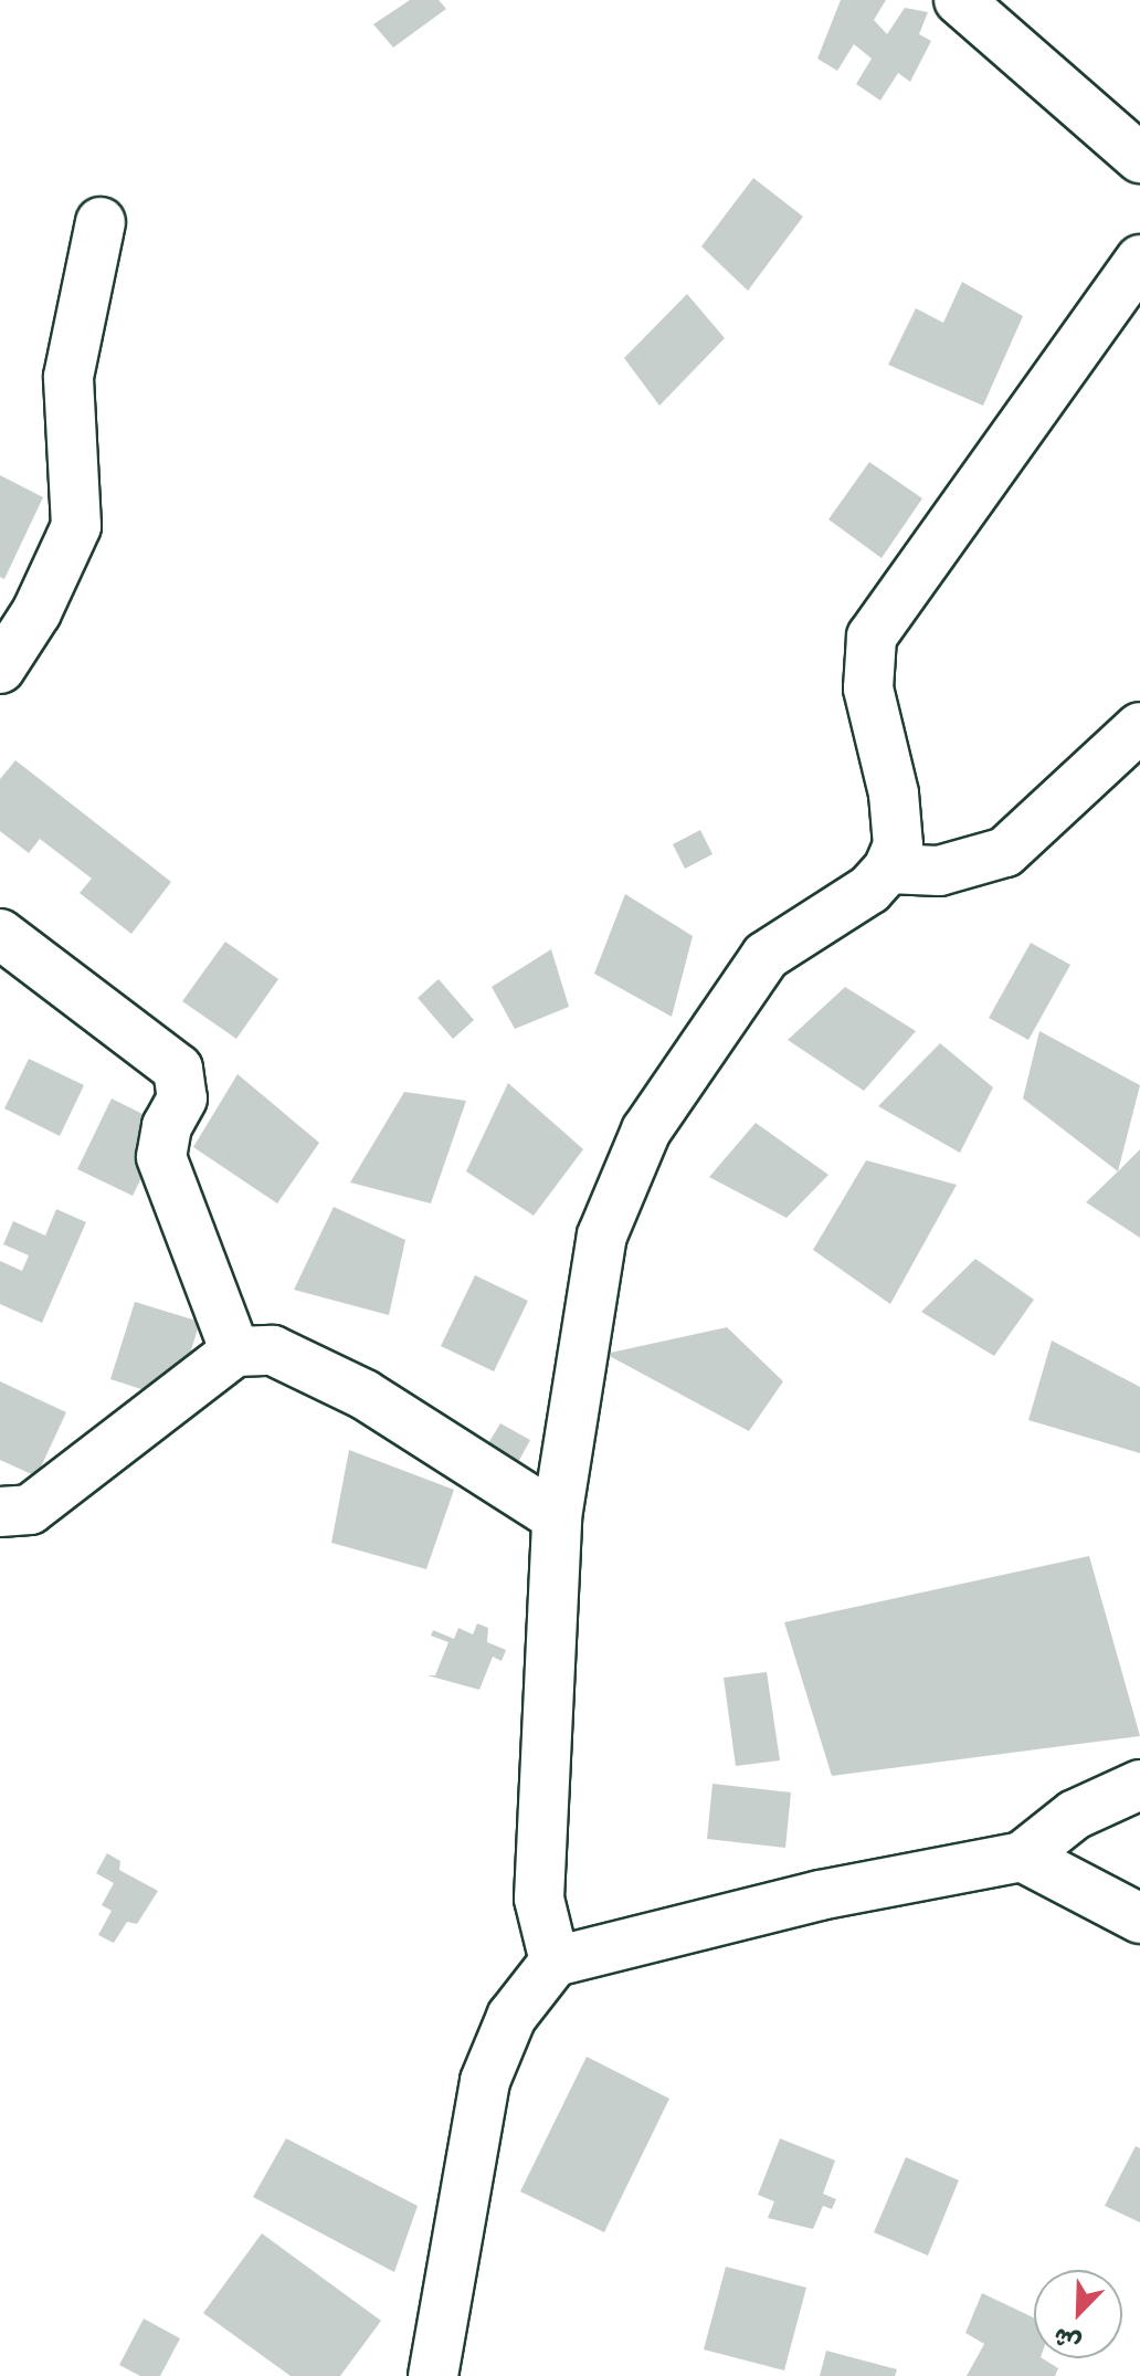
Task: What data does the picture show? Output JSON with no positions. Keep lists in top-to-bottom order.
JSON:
{
  "north": "bottom left"
}
